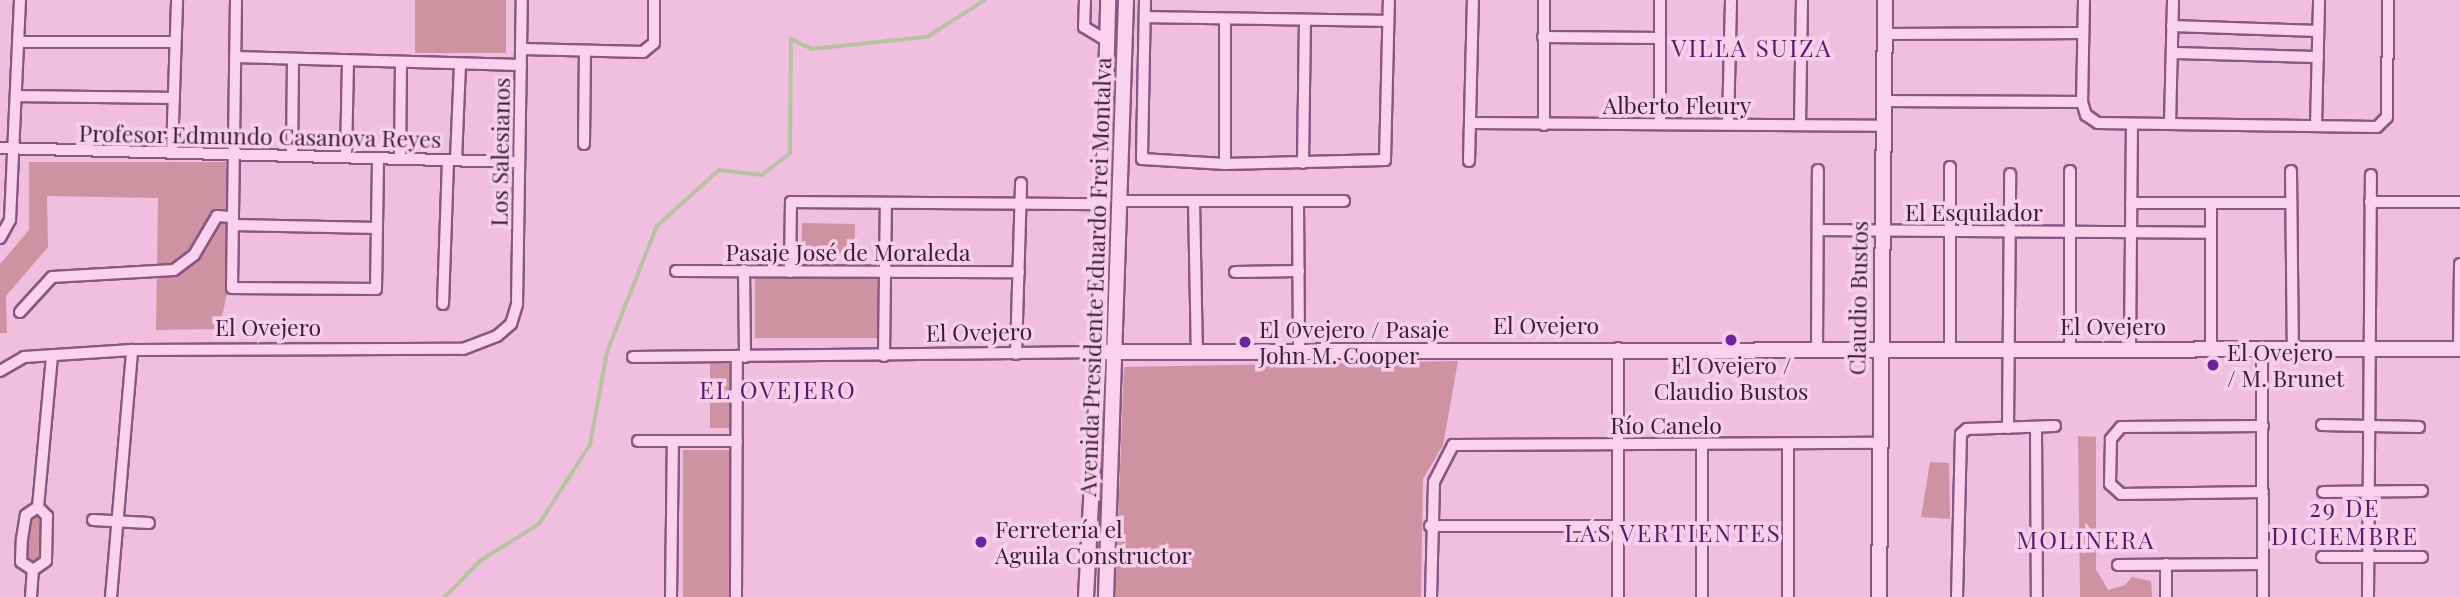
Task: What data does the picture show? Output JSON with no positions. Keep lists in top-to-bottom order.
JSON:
{
  "streets": {
    "street": [
      "Alberto Fleury",
      "Profesor Edmundo Casanova Reyes",
      "Los Salesianos",
      "El Esquilador",
      "Pasaje José de Moraleda",
      "Avenida Presidente Eduardo Frei Montalva",
      "Claudio Bustos",
      "El Ovejero",
      "Río Canelo"
    ]
  },
  "crossings": [
    ["Alberto Fleury", "Claudio Bustos"],
    ["Profesor Edmundo Casanova Reyes", "Los Salesianos"],
    ["Los Salesianos", "El Ovejero"],
    ["El Esquilador", "Claudio Bustos"],
    ["Avenida Presidente Eduardo Frei Montalva", "El Ovejero"],
    ["Claudio Bustos", "El Ovejero"],
    ["Claudio Bustos", "Río Canelo"]
  ],
  "districts": [
    "VILLA SUIZA",
    "EL OVEJERO",
    "29 DE DICIEMBRE",
    "LAS VERTIENTES",
    "MOLINERA"
  ],
  "places": [
    "El Ovejero / Claudio Bustos",
    "El Ovejero / Pasaje John M. Cooper",
    "El Ovejero / M. Brunet",
    "Ferretería el Aguila Constructor"
  ]
}
